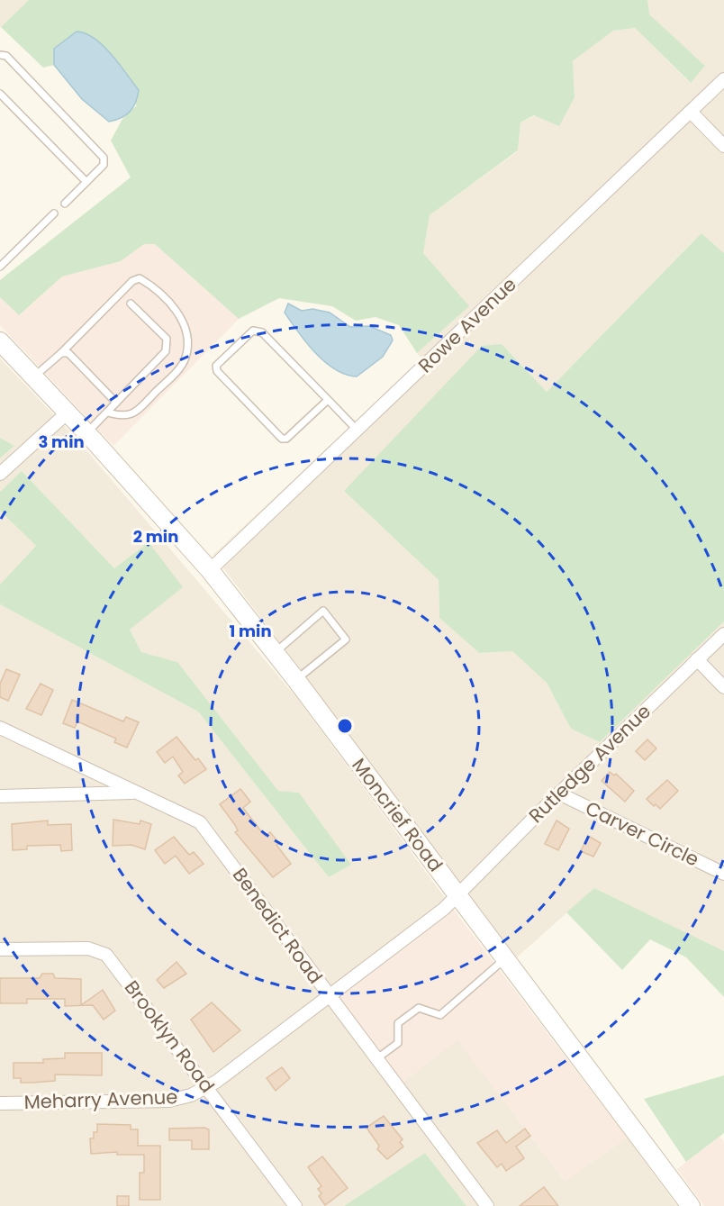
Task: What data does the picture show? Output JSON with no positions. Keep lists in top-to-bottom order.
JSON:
{
  "streets": {
    "main road": ["Moncrief Road"],
    "street": [
      "Rowe Avenue",
      "Rutledge Avenue",
      "Carver Circle",
      "Benedict Road",
      "Brooklyn Road",
      "Meharry Avenue"
    ]
  },
  "crossings": [
    ["Rowe Avenue", "Moncrief Road"],
    ["Rutledge Avenue", "Moncrief Road"],
    ["Rutledge Avenue", "Carver Circle"],
    ["Rutledge Avenue", "Meharry Avenue"],
    ["Moncrief Road", "Meharry Avenue"],
    ["Benedict Road", "Meharry Avenue"],
    ["Brooklyn Road", "Meharry Avenue"]
  ],
  "rings": ["3 min", "2 min", "1 min"]
}
